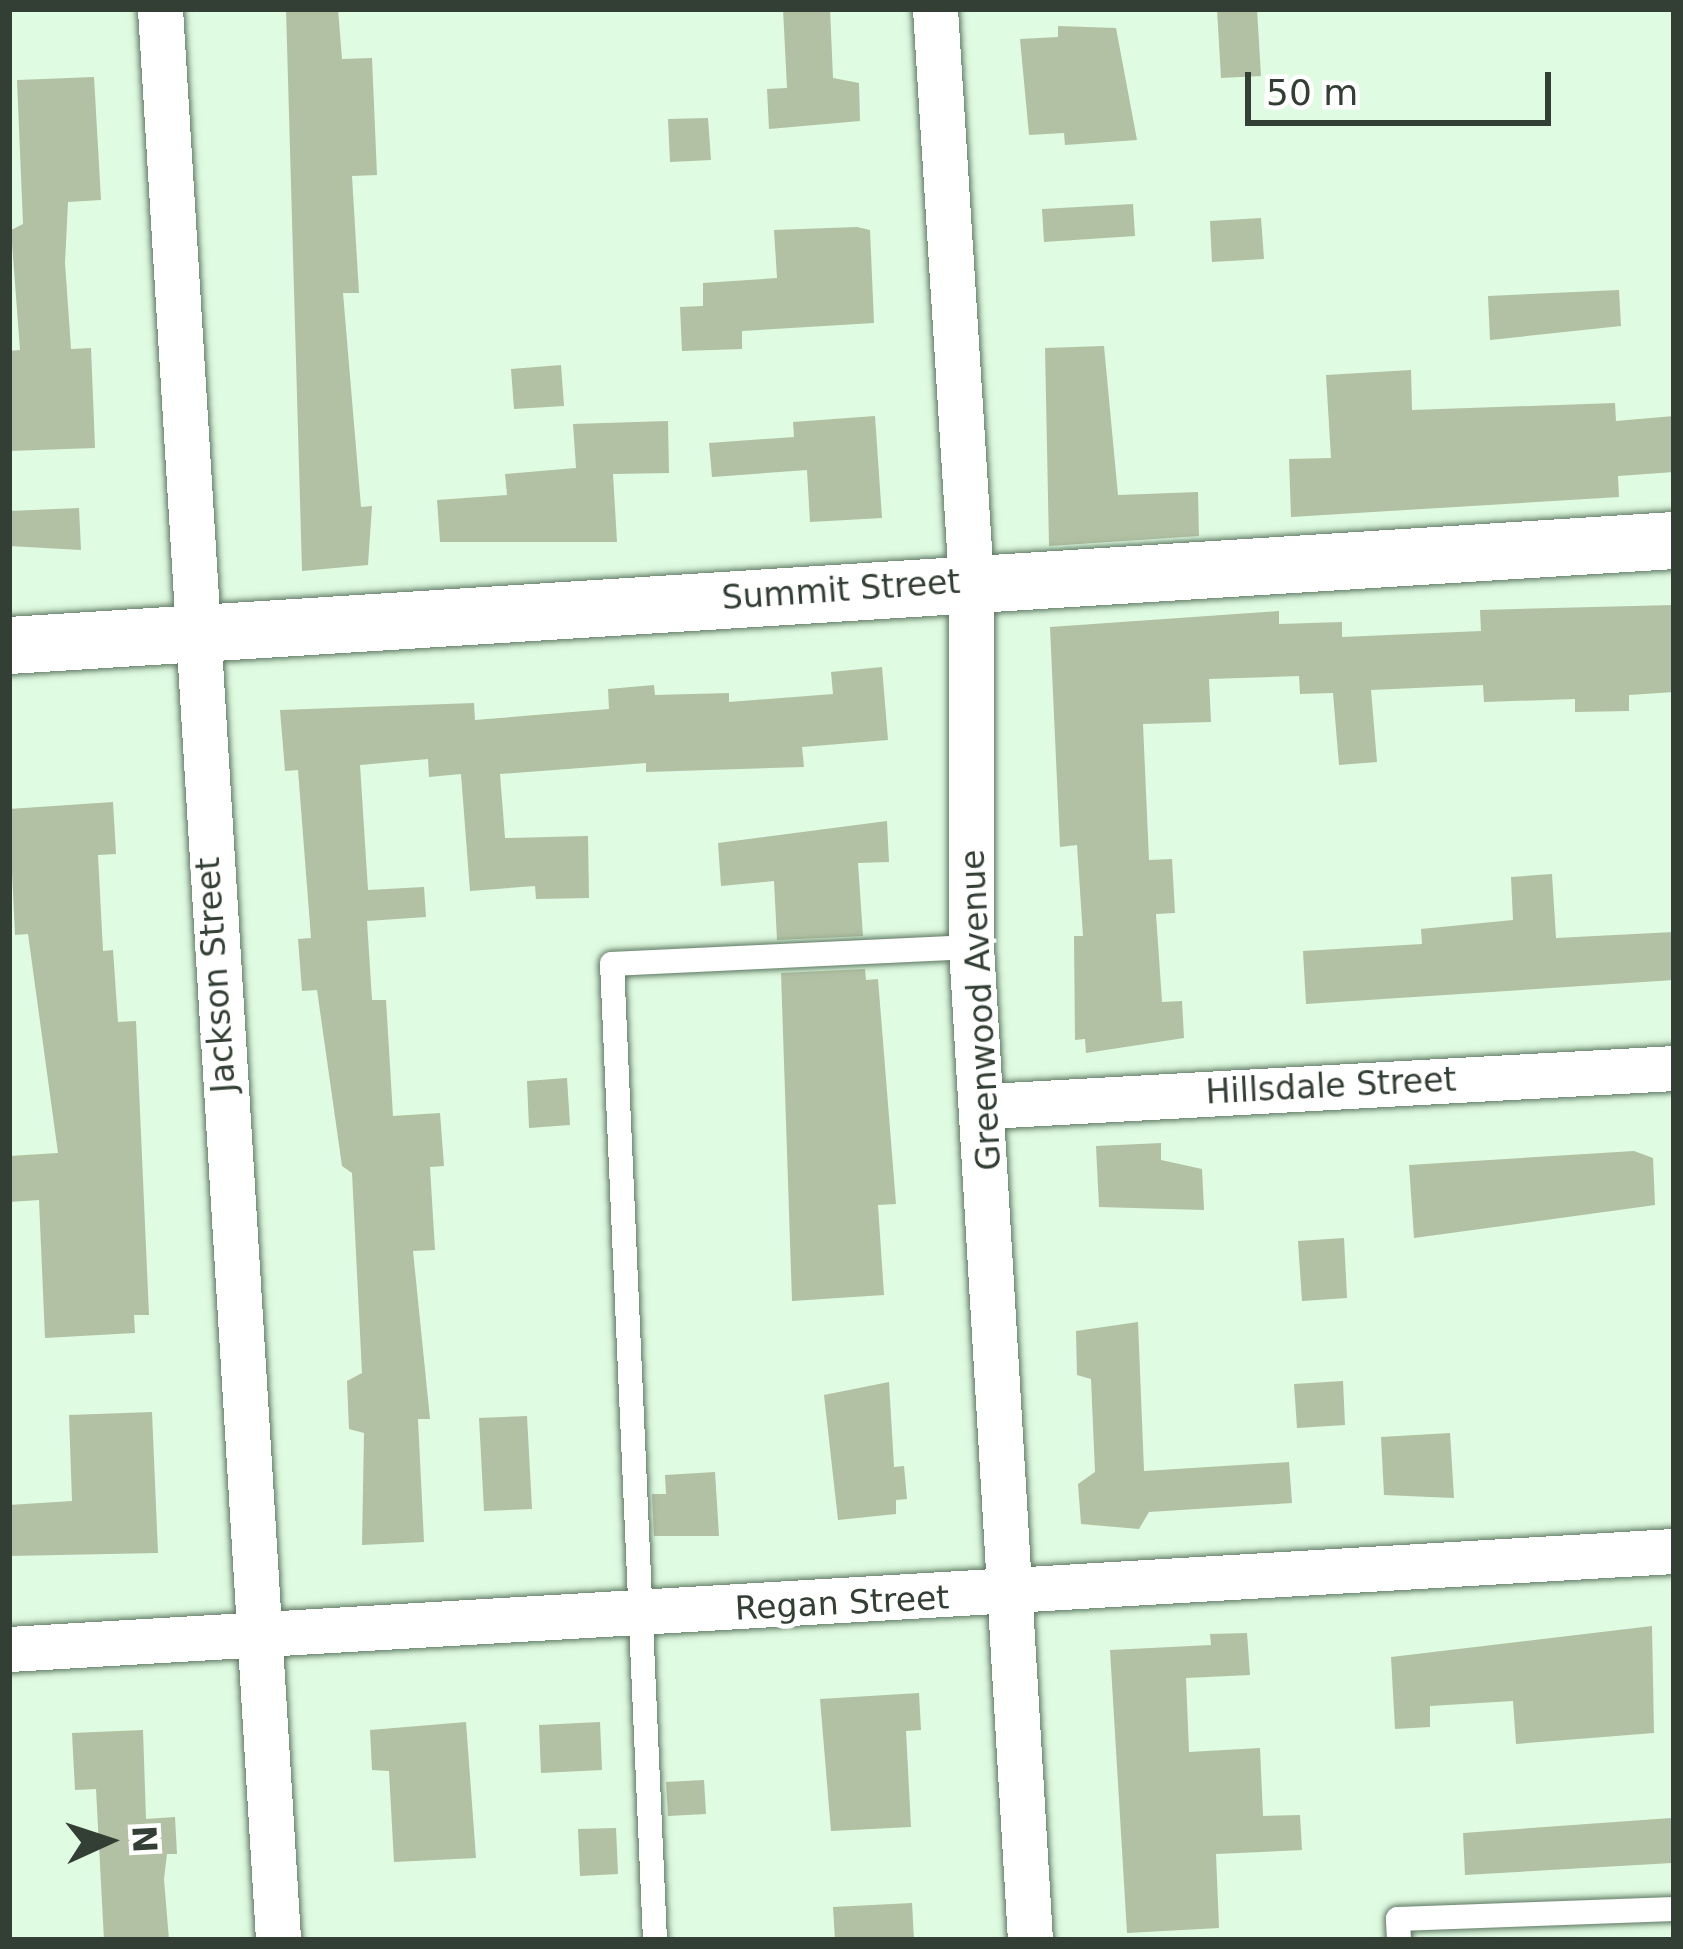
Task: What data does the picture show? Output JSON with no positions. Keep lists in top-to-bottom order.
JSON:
{
  "streets": {
    "street": [
      "Summit Street",
      "Jackson Street",
      "Greenwood Avenue",
      "Hillsdale Street",
      "Regan Street"
    ]
  },
  "crossings": [
    ["Summit Street", "Jackson Street"],
    ["Summit Street", "Greenwood Avenue"],
    ["Jackson Street", "Regan Street"],
    ["Greenwood Avenue", "Hillsdale Street"],
    ["Greenwood Avenue", "Regan Street"]
  ],
  "scale_bar": "50 m",
  "north": "right"
}
